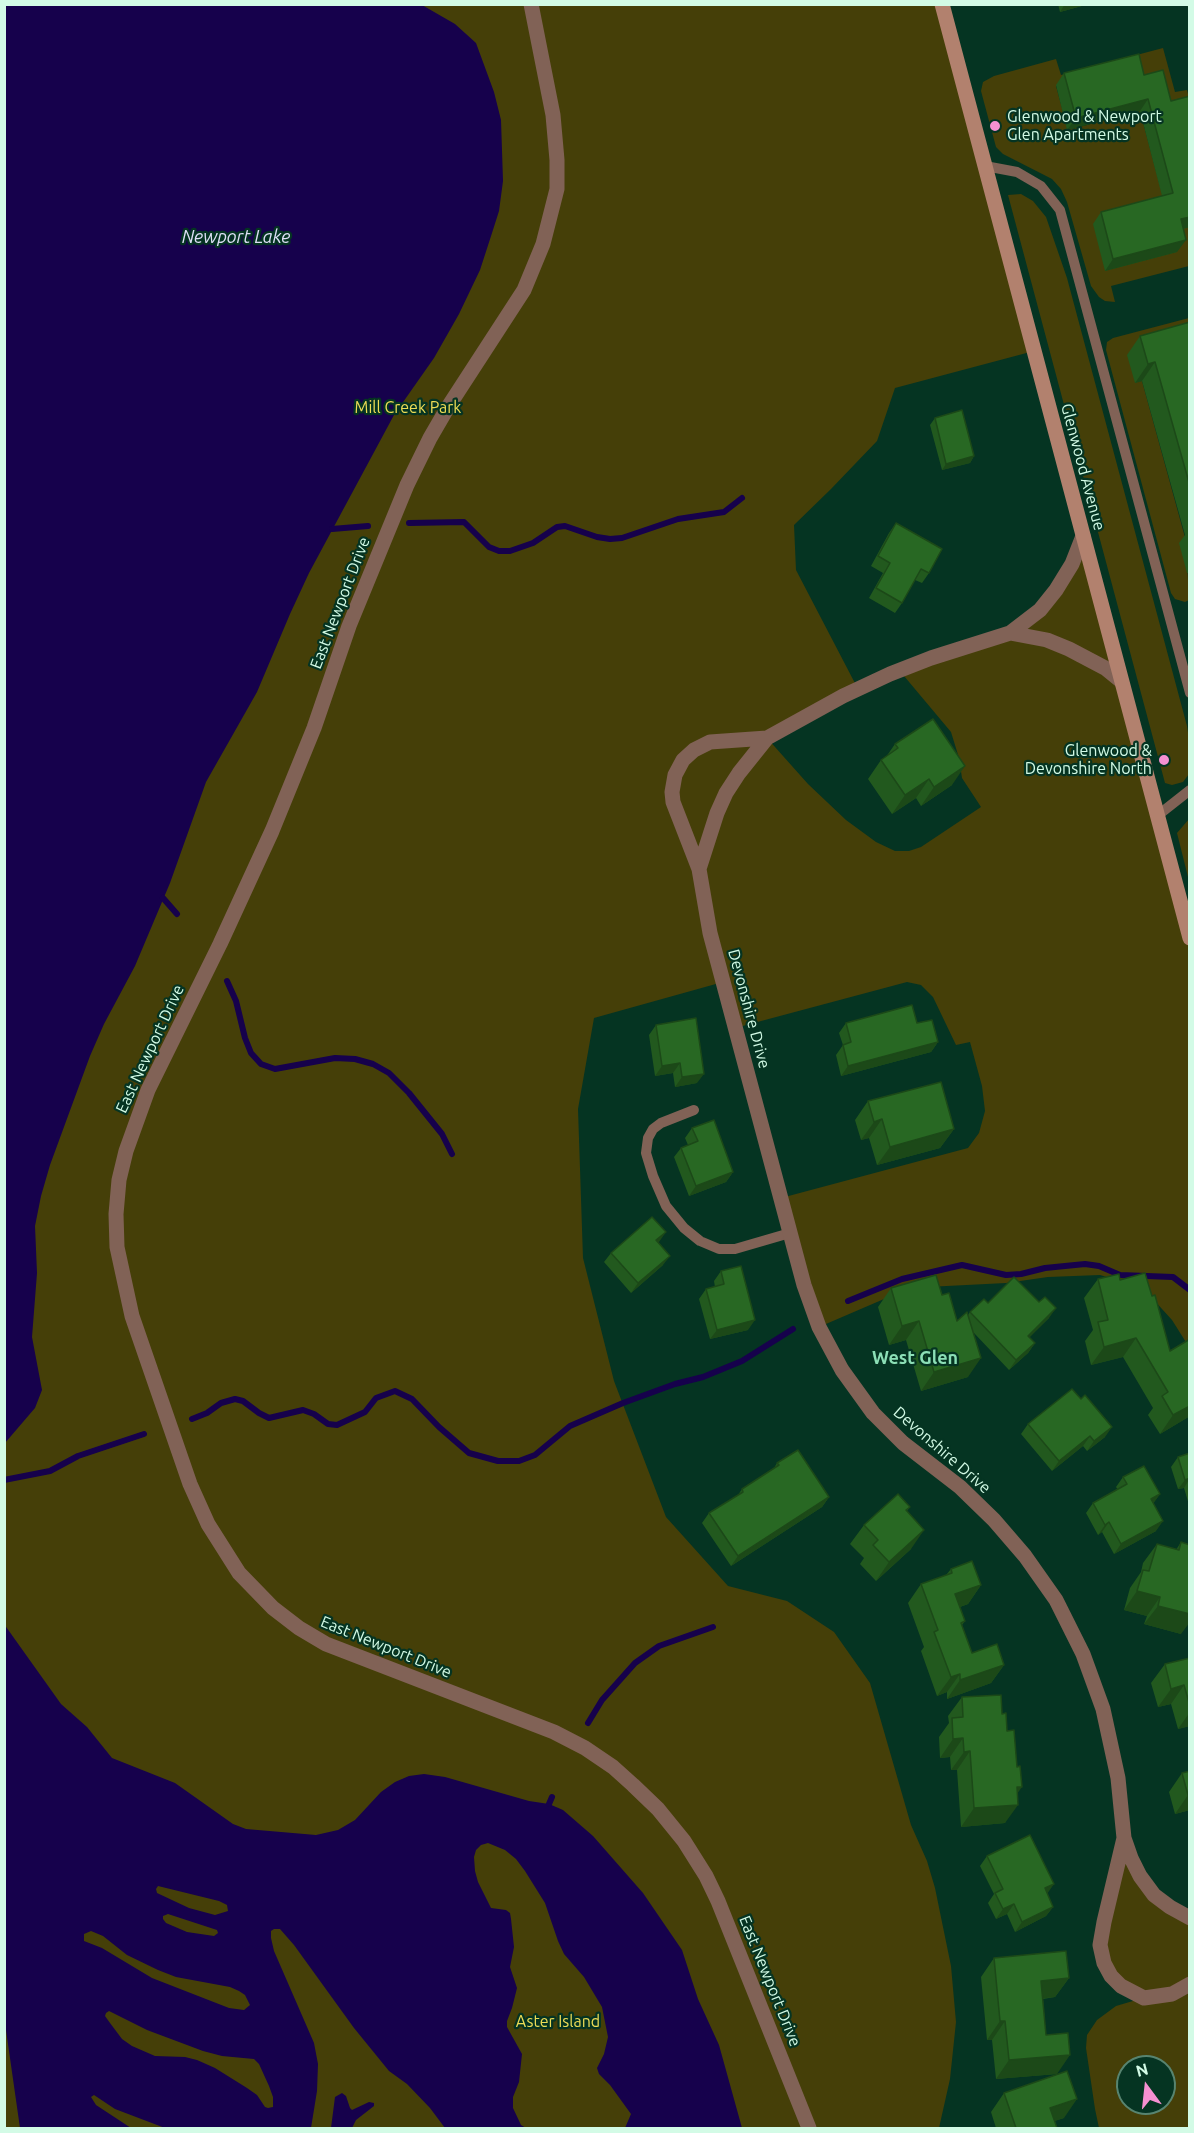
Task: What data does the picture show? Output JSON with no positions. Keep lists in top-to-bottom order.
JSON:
{
  "streets": {
    "street": ["Glenwood Avenue", "East Newport Drive", "Devonshire Drive"]
  },
  "crossings": [
    ["Glenwood Avenue", "Devonshire Drive"]
  ],
  "districts": ["West Glen"],
  "water": ["Newport Lake"],
  "parks": ["Mill Creek Park", "Aster Island"],
  "places": ["Glenwood & Newport Glen Apartments", "Glenwood & Devonshire North"],
  "north": "top"
}
